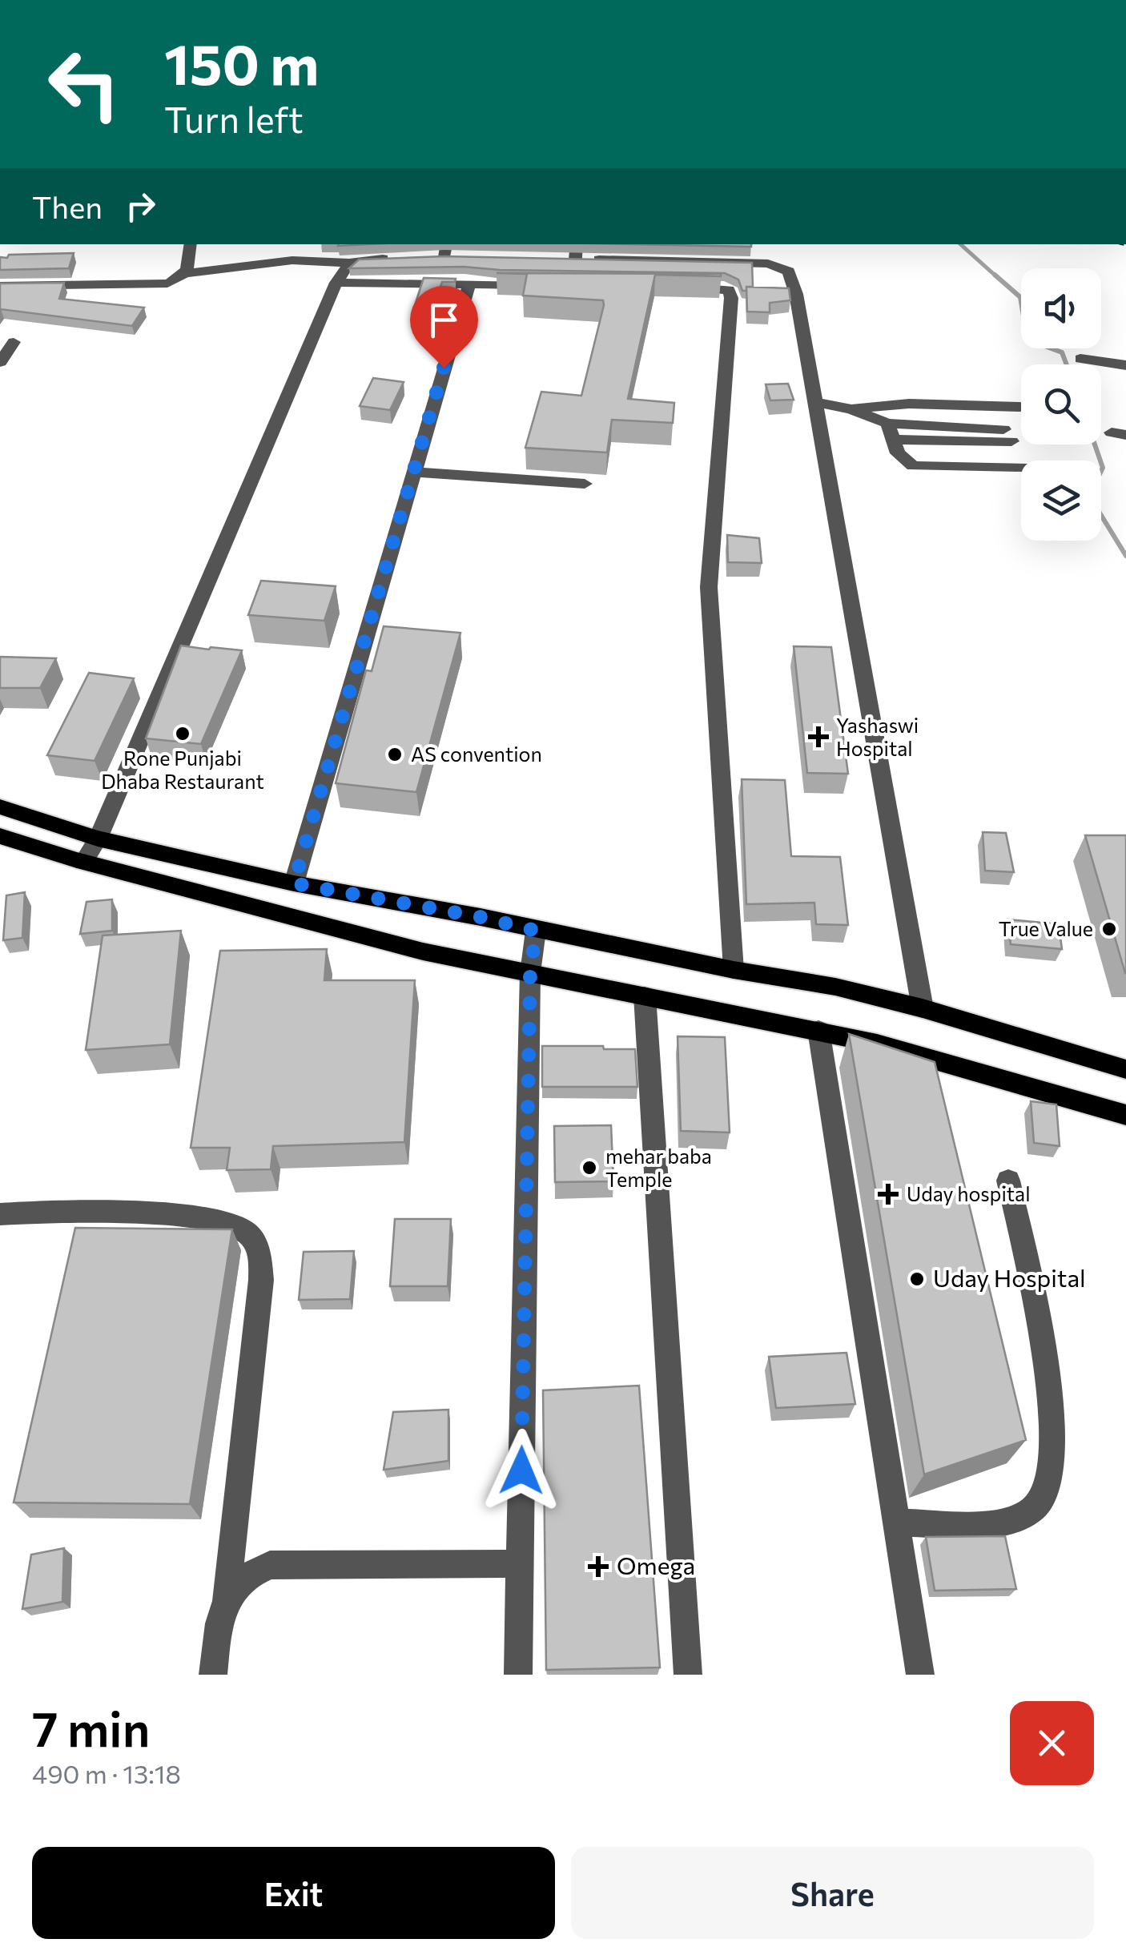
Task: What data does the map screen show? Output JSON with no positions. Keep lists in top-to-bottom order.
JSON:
{
  "places": {
    "other": [
      "Rone Punjabi Dhaba Restaurant",
      "AS convention",
      "True Value",
      "mehar baba Temple",
      "Uday Hospital"
    ],
    "health": ["Yashaswi Hospital", "Uday hospital", "Omega"]
  },
  "page": {
    "turn": ["150 m", "Turn left"],
    "then": "Then",
    "heading": ["7 min", "490 m · 13:18"],
    "buttons": ["Exit", "Share"]
  }
}
